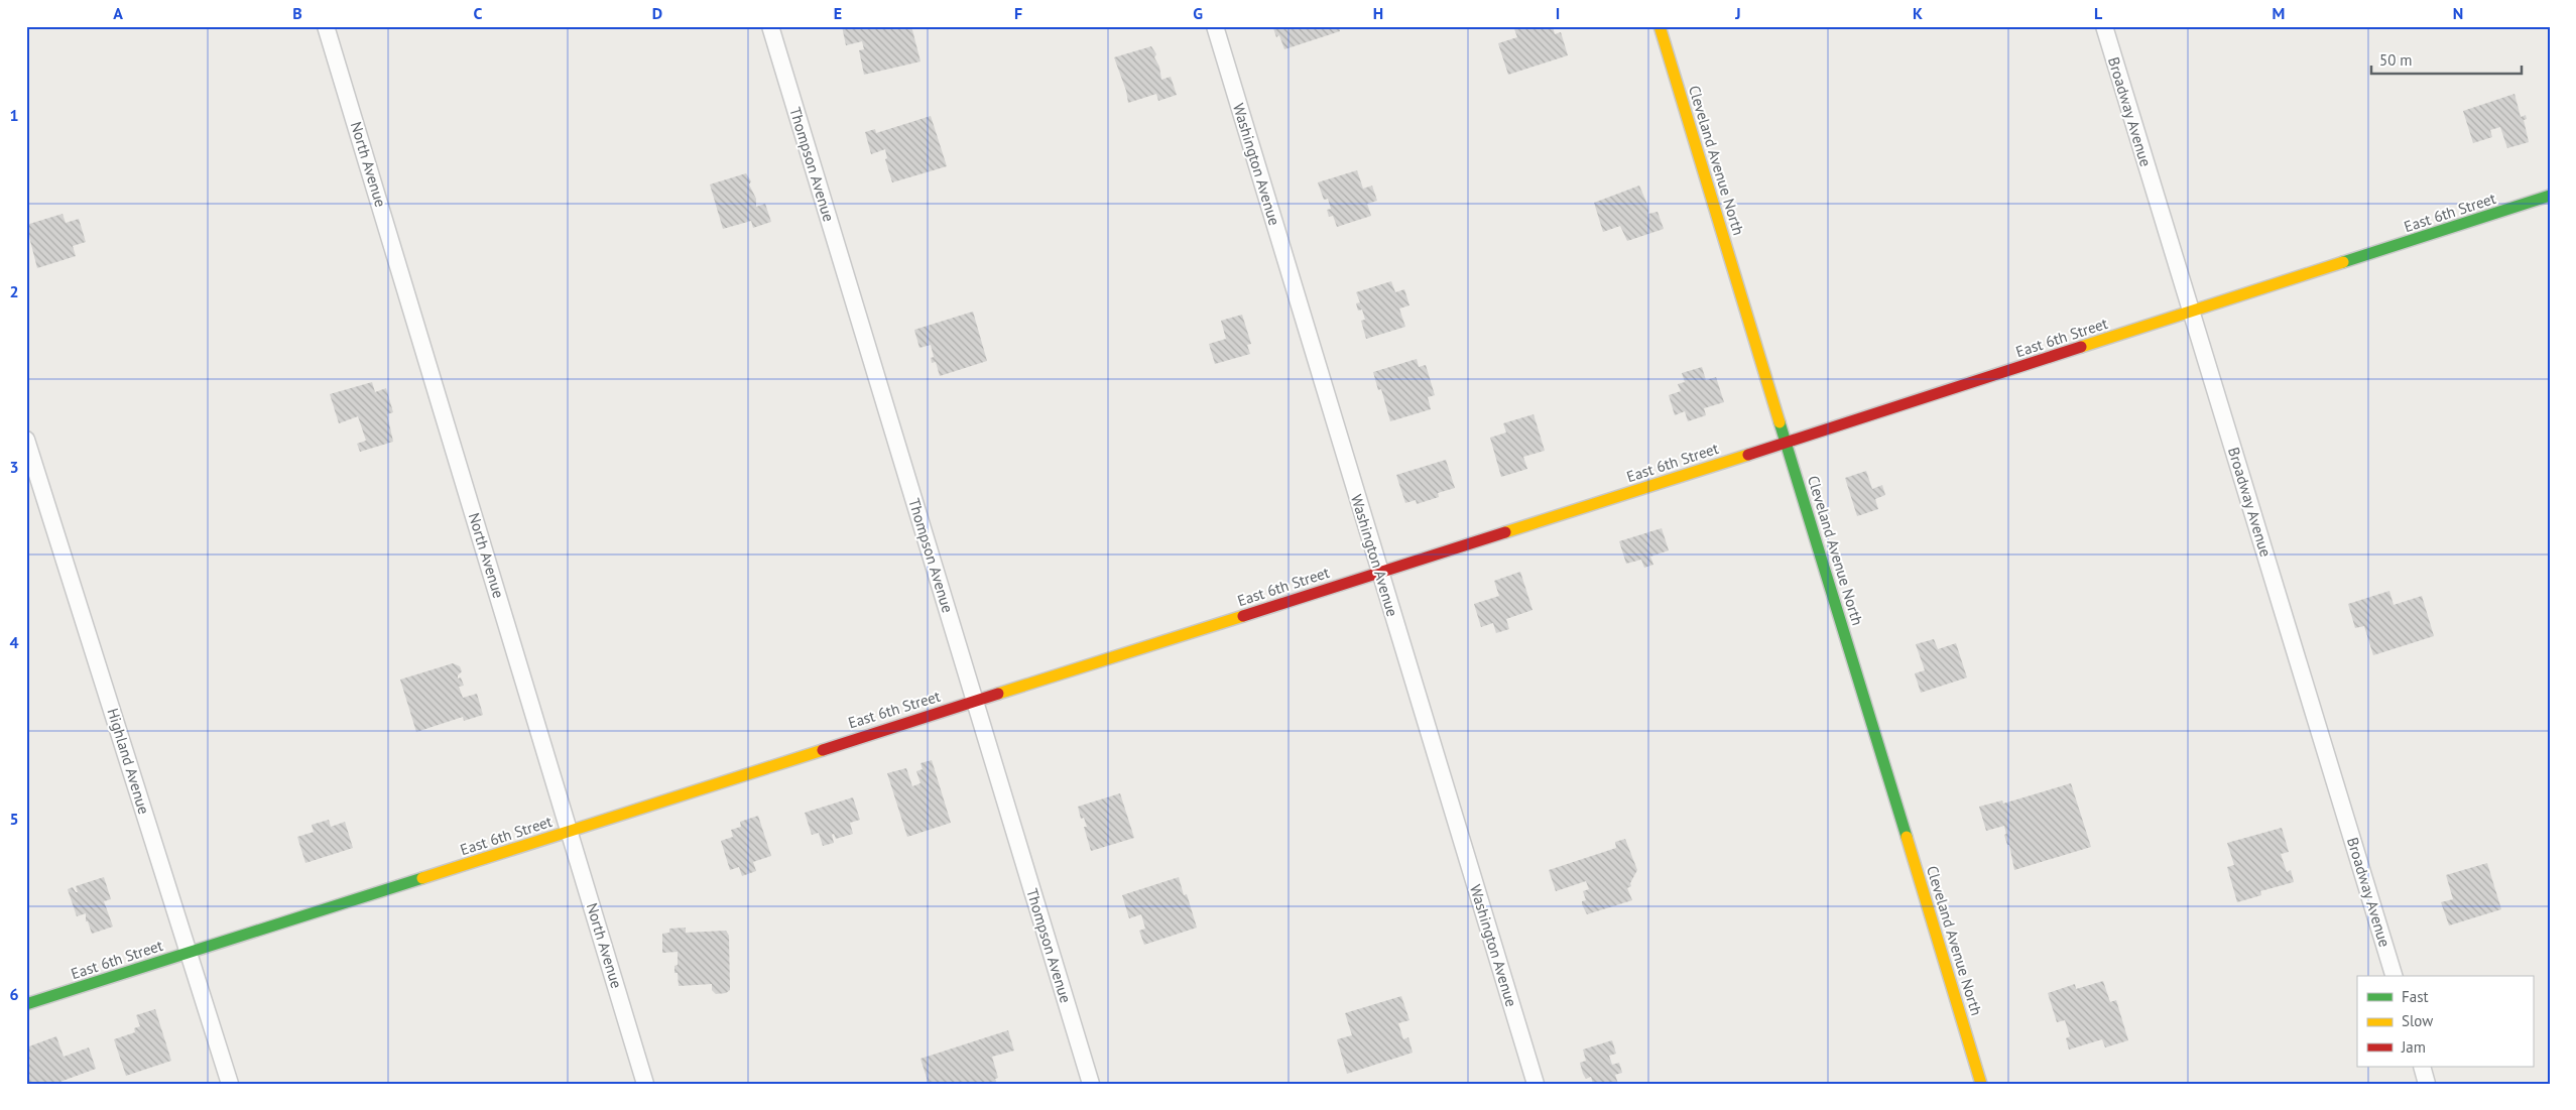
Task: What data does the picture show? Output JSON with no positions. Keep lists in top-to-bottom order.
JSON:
{
  "streets": {
    "street": [
      "Broadway Avenue",
      "Cleveland Avenue North",
      "North Avenue",
      "Thompson Avenue",
      "Washington Avenue",
      "East 6th Street",
      "Highland Avenue"
    ]
  },
  "crossings": [
    ["Broadway Avenue", "East 6th Street"],
    ["Cleveland Avenue North", "East 6th Street"],
    ["North Avenue", "East 6th Street"],
    ["Thompson Avenue", "East 6th Street"],
    ["Washington Avenue", "East 6th Street"],
    ["East 6th Street", "Highland Avenue"]
  ],
  "legend": ["Fast", "Slow", "Jam"],
  "scale_bar": "50 m",
  "grid": {
    "columns": [
      "A",
      "B",
      "C",
      "D",
      "E",
      "F",
      "G",
      "H",
      "I",
      "J",
      "K",
      "L",
      "M",
      "N"
    ],
    "rows": [
      "1",
      "2",
      "3",
      "4",
      "5",
      "6"
    ]
  }
}
